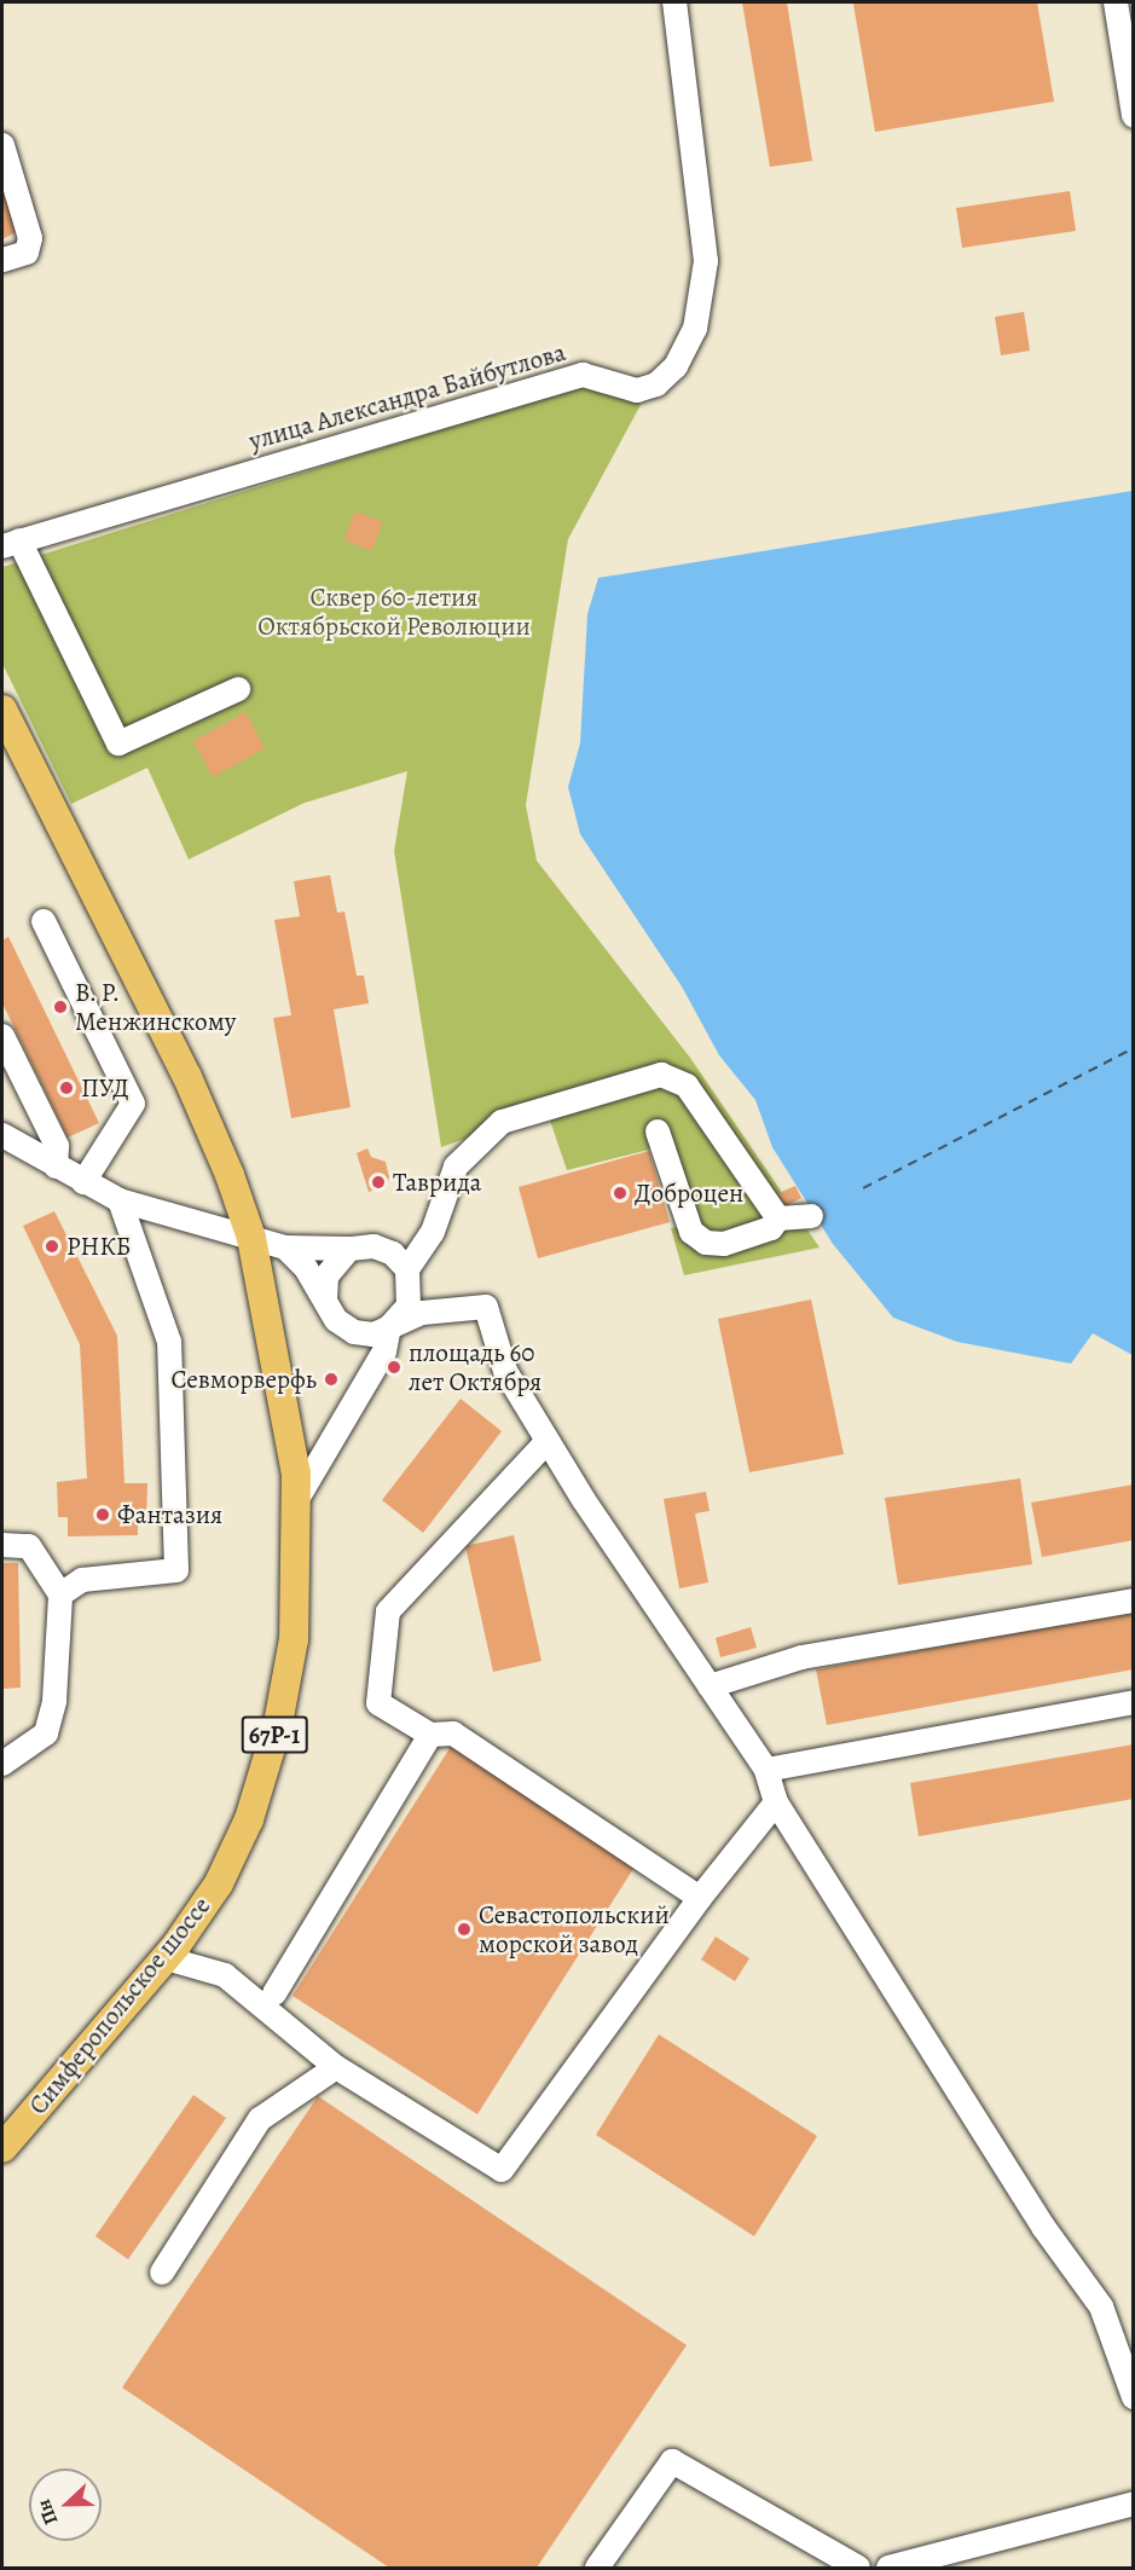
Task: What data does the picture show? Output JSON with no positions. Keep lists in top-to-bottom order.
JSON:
{
  "streets": {
    "main road": ["67Р-1", "Симферопольское шоссе"],
    "street": ["улица Александра Байбутлова"]
  },
  "parks": ["Сквер 60-летия Октябрьской Революции"],
  "places": [
    "В. Р. Менжинскому",
    "ПУД",
    "Таврида",
    "Доброцен",
    "РНКБ",
    "площадь 60 лет Октября",
    "Севморверфь",
    "Фантазия",
    "Севастопольский морской завод"
  ],
  "north": "left"
}
